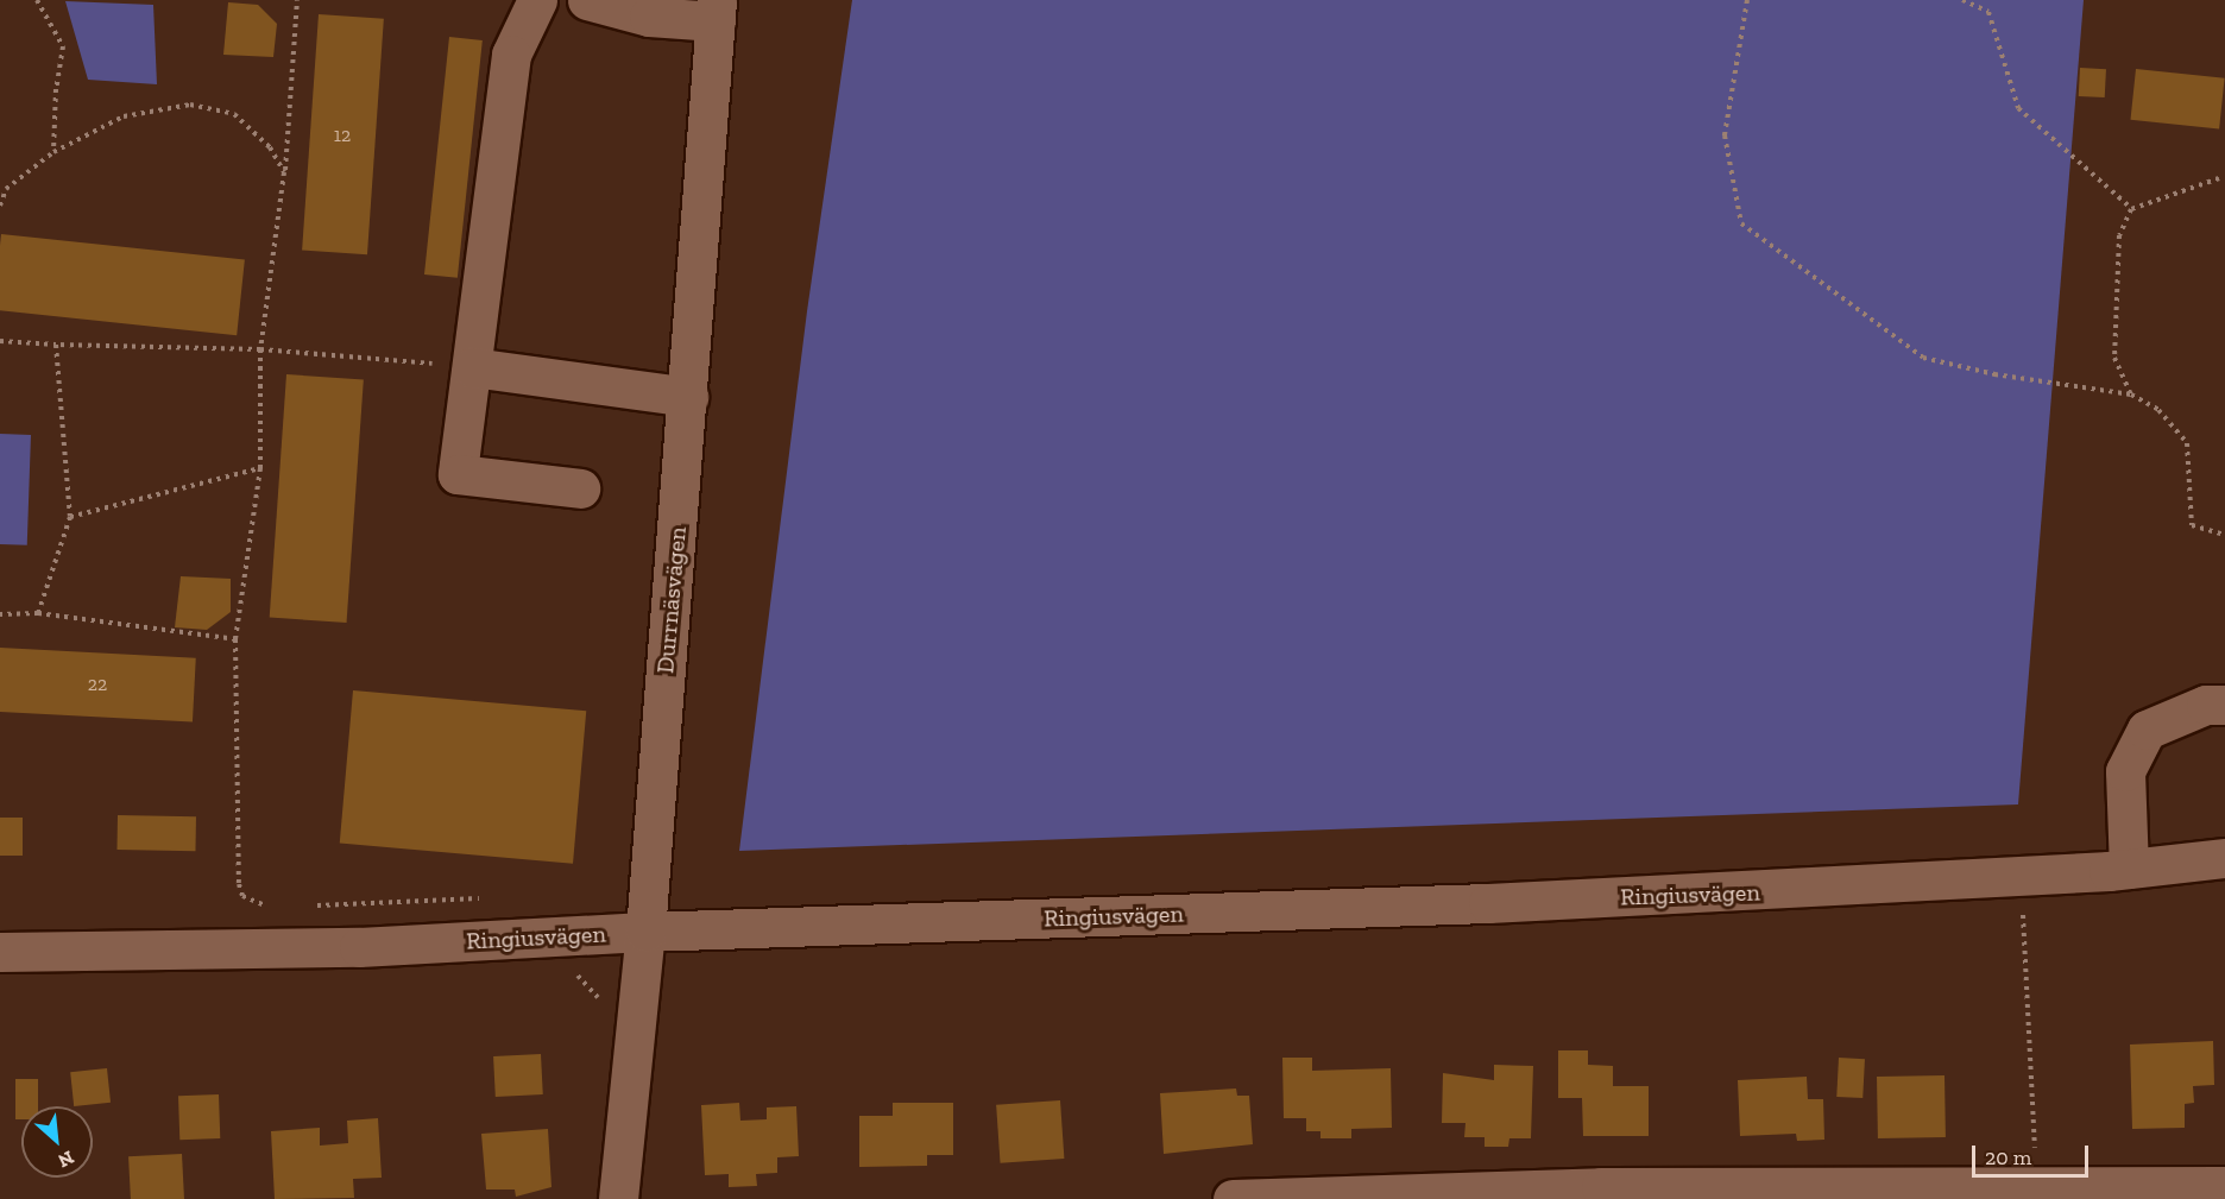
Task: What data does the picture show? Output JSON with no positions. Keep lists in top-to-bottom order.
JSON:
{
  "streets": {
    "street": ["Durrnäsvägen", "Ringiusvägen"]
  },
  "crossings": [
    ["Durrnäsvägen", "Ringiusvägen"]
  ],
  "house_numbers": ["12", "22"],
  "scale_bar": "20 m",
  "north": "bottom right"
}
